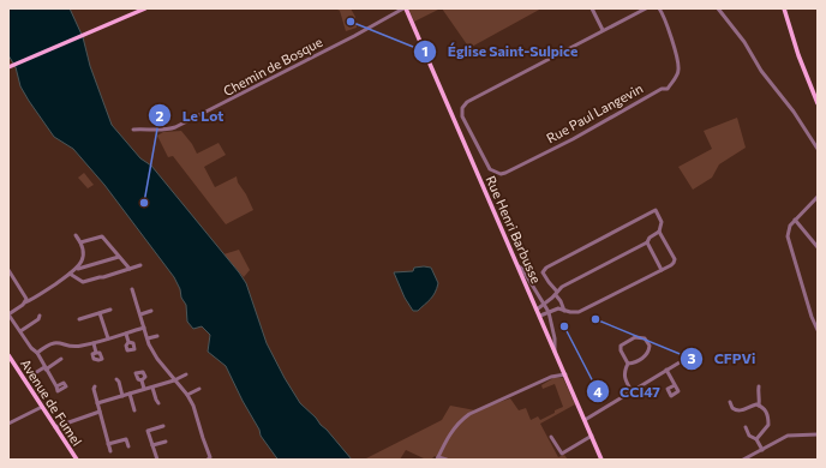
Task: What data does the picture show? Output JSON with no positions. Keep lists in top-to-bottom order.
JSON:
{
  "streets": {
    "main road": ["Rue Henri Barbusse", "Avenue de Fumel"],
    "street": ["Chemin de Bosque", "Rue Paul Langevin"]
  },
  "crossings": [
    ["Chemin de Bosque", "Rue Henri Barbusse"]
  ],
  "places": [
    "Église Saint-Sulpice",
    "Le Lot",
    "CFPVi",
    "CCI47"
  ]
}
